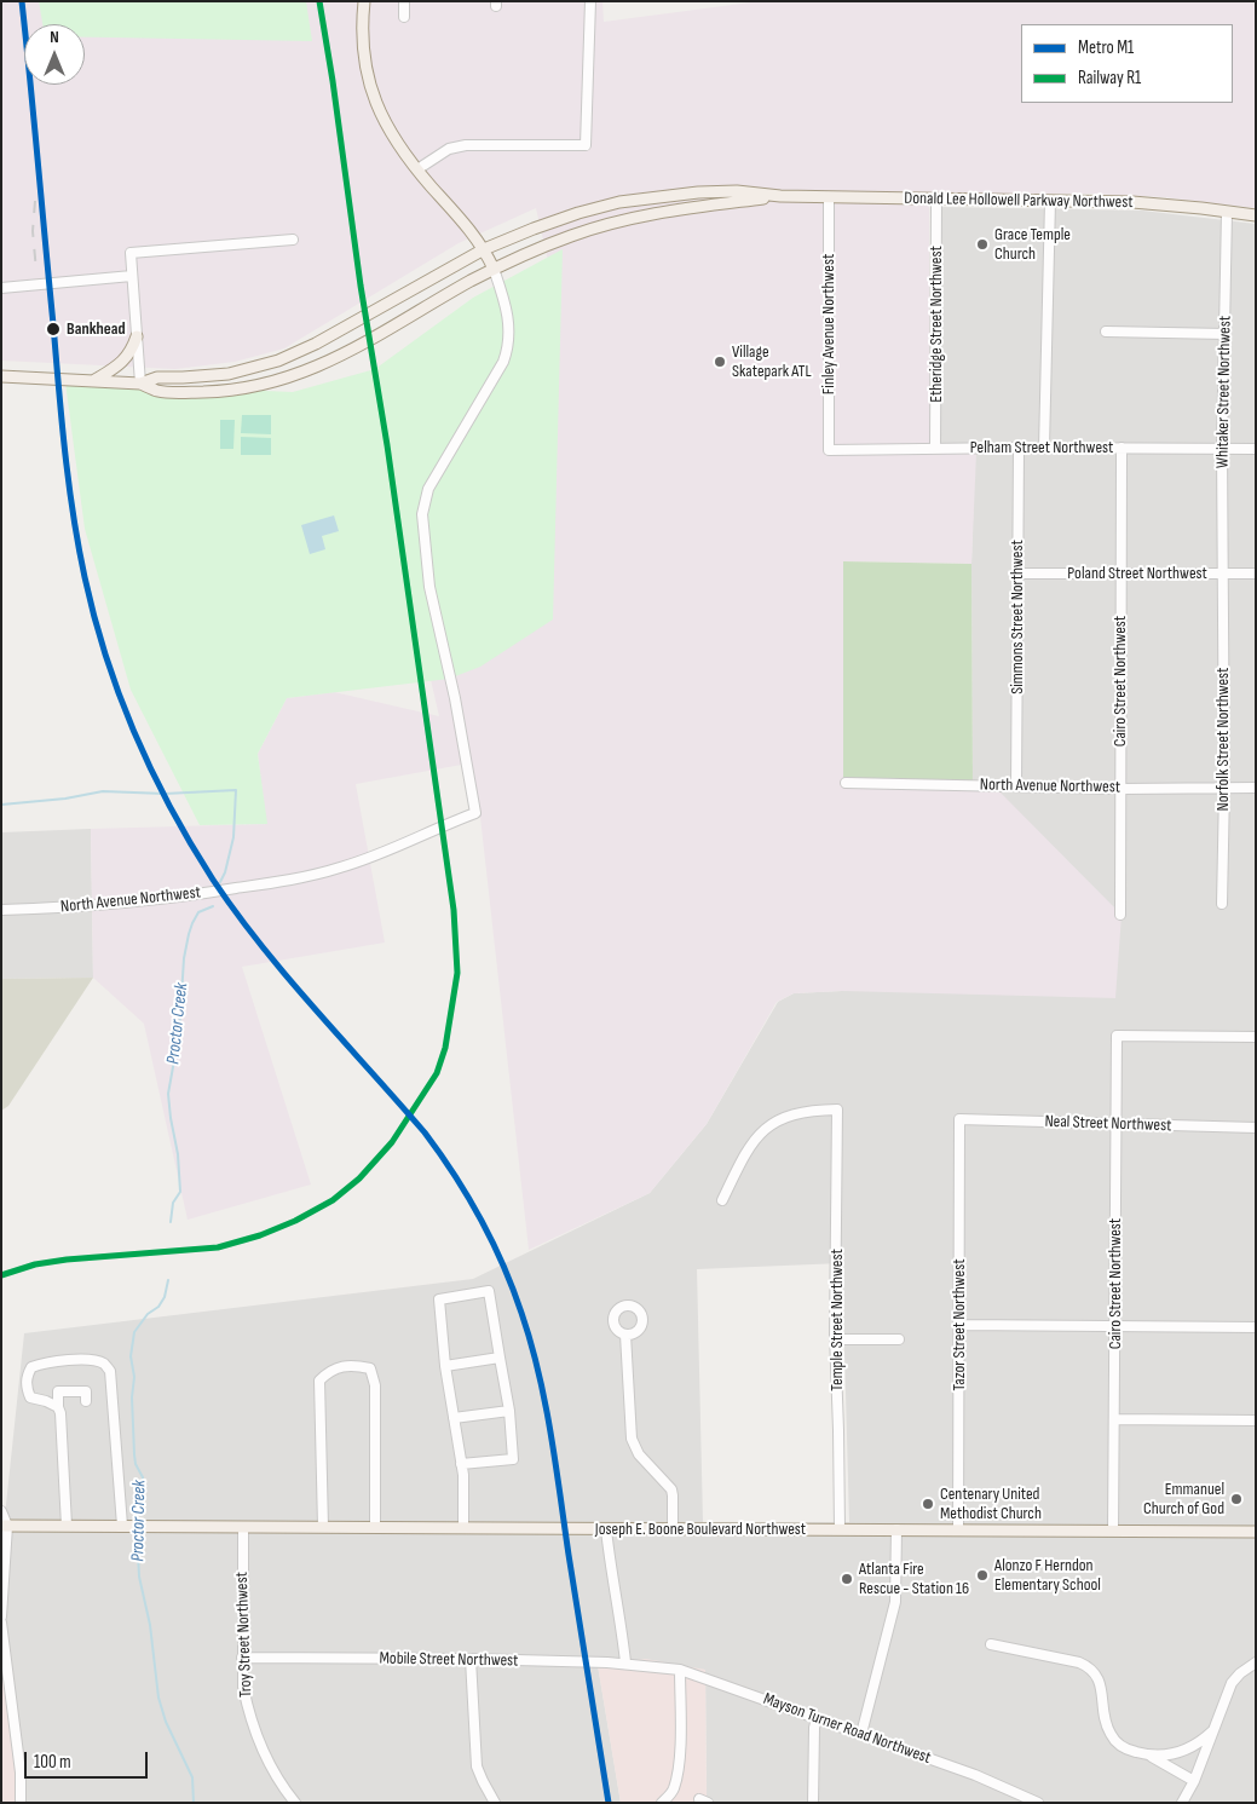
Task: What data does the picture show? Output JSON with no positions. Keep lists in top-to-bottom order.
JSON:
{
  "streets": {
    "main road": ["Donald Lee Hollowell Parkway Northwest", "Joseph E. Boone Boulevard Northwest"],
    "street": [
      "Finley Avenue Northwest",
      "Etheridge Street Northwest",
      "Whitaker Street Northwest",
      "Pelham Street Northwest",
      "Poland Street Northwest",
      "Simmons Street Northwest",
      "Cairo Street Northwest",
      "Norfolk Street Northwest",
      "North Avenue Northwest",
      "Neal Street Northwest",
      "Temple Street Northwest",
      "Tazor Street Northwest",
      "Troy Street Northwest",
      "Mobile Street Northwest",
      "Mayson Turner Road Northwest"
    ]
  },
  "crossings": [
    ["Donald Lee Hollowell Parkway Northwest", "Finley Avenue Northwest"],
    ["Donald Lee Hollowell Parkway Northwest", "Etheridge Street Northwest"],
    ["Donald Lee Hollowell Parkway Northwest", "Whitaker Street Northwest"],
    ["Donald Lee Hollowell Parkway Northwest", "North Avenue Northwest"],
    ["Finley Avenue Northwest", "Pelham Street Northwest"],
    ["Etheridge Street Northwest", "Pelham Street Northwest"],
    ["Whitaker Street Northwest", "Pelham Street Northwest"],
    ["Whitaker Street Northwest", "Poland Street Northwest"],
    ["Whitaker Street Northwest", "Norfolk Street Northwest"],
    ["Pelham Street Northwest", "Simmons Street Northwest"],
    ["Pelham Street Northwest", "Cairo Street Northwest"],
    ["Poland Street Northwest", "Simmons Street Northwest"],
    ["Poland Street Northwest", "Cairo Street Northwest"],
    ["Poland Street Northwest", "Norfolk Street Northwest"],
    ["Simmons Street Northwest", "North Avenue Northwest"],
    ["Cairo Street Northwest", "North Avenue Northwest"],
    ["Cairo Street Northwest", "Neal Street Northwest"],
    ["Cairo Street Northwest", "Joseph E. Boone Boulevard Northwest"],
    ["Norfolk Street Northwest", "North Avenue Northwest"],
    ["Neal Street Northwest", "Tazor Street Northwest"],
    ["Temple Street Northwest", "Joseph E. Boone Boulevard Northwest"],
    ["Tazor Street Northwest", "Joseph E. Boone Boulevard Northwest"],
    ["Joseph E. Boone Boulevard Northwest", "Troy Street Northwest"],
    ["Troy Street Northwest", "Mobile Street Northwest"],
    ["Mobile Street Northwest", "Mayson Turner Road Northwest"]
  ],
  "water": ["Proctor Creek"],
  "places": [
    "Grace Temple Church",
    "Bankhead",
    "Village Skatepark ATL",
    "Emmanuel Church of God",
    "Centenary United Methodist Church",
    "Alonzo F Herndon Elementary School",
    "Atlanta Fire Rescue - Station 16"
  ],
  "lines": ["metro line M1", "rail line R1"],
  "legend": ["Metro M1", "Railway R1"],
  "scale_bar": "100 m",
  "north": "top"
}
